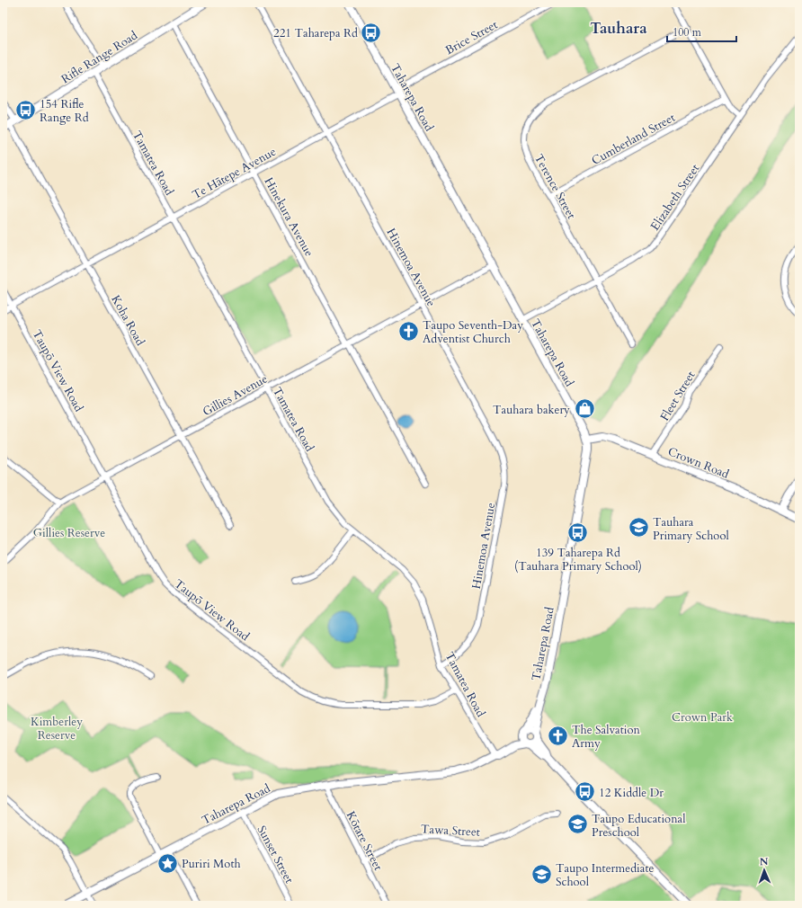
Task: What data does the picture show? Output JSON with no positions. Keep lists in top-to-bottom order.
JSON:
{
  "streets": {
    "street": [
      "Brice Street",
      "Rifle Range Road",
      "Taharepa Road",
      "Cumberland Street",
      "Tamatea Road",
      "Te Hātepe Avenue",
      "Terence Street",
      "Elizabeth Street",
      "Hinekura Avenue",
      "Hinemoa Avenue",
      "Koha Road",
      "Taupō View Road",
      "Gillies Avenue",
      "Fleet Street",
      "Crown Road",
      "Tawa Street",
      "Kōtare Street",
      "Sunset Street"
    ]
  },
  "crossings": [
    ["Brice Street", "Taharepa Road"],
    ["Brice Street", "Te Hātepe Avenue"],
    ["Rifle Range Road", "Tamatea Road"],
    ["Rifle Range Road", "Hinekura Avenue"],
    ["Rifle Range Road", "Koha Road"],
    ["Taharepa Road", "Tamatea Road"],
    ["Taharepa Road", "Te Hātepe Avenue"],
    ["Taharepa Road", "Elizabeth Street"],
    ["Taharepa Road", "Gillies Avenue"],
    ["Taharepa Road", "Crown Road"],
    ["Taharepa Road", "Kōtare Street"],
    ["Taharepa Road", "Sunset Street"],
    ["Cumberland Street", "Terence Street"],
    ["Tamatea Road", "Te Hātepe Avenue"],
    ["Tamatea Road", "Hinemoa Avenue"],
    ["Tamatea Road", "Taupō View Road"],
    ["Tamatea Road", "Gillies Avenue"],
    ["Te Hātepe Avenue", "Hinekura Avenue"],
    ["Te Hātepe Avenue", "Hinemoa Avenue"],
    ["Te Hātepe Avenue", "Koha Road"],
    ["Te Hātepe Avenue", "Taupō View Road"],
    ["Terence Street", "Elizabeth Street"],
    ["Hinekura Avenue", "Gillies Avenue"],
    ["Hinemoa Avenue", "Gillies Avenue"],
    ["Koha Road", "Gillies Avenue"],
    ["Taupō View Road", "Gillies Avenue"],
    ["Fleet Street", "Crown Road"],
    ["Tawa Street", "Kōtare Street"]
  ],
  "districts": ["Tauhara"],
  "parks": ["Gillies Reserve", "Crown Park", "Kimberley Reserve"],
  "places": {
    "bus stop": [
      "221 Taharepa Rd",
      "154 Rifle Range Rd",
      "139 Taharepa Rd (Tauhara Primary School)",
      "12 Kiddle Dr"
    ],
    "church": ["Taupo Seventh-Day Adventist Church", "The Salvation Army"],
    "shop": ["Tauhara bakery"],
    "school or university": ["Tauhara Primary School", "Taupo Educational Preschool", "Taupo Intermediate School"],
    "place": ["Puriri Moth"]
  },
  "scale_bar": "100 m",
  "north": "top"
}
